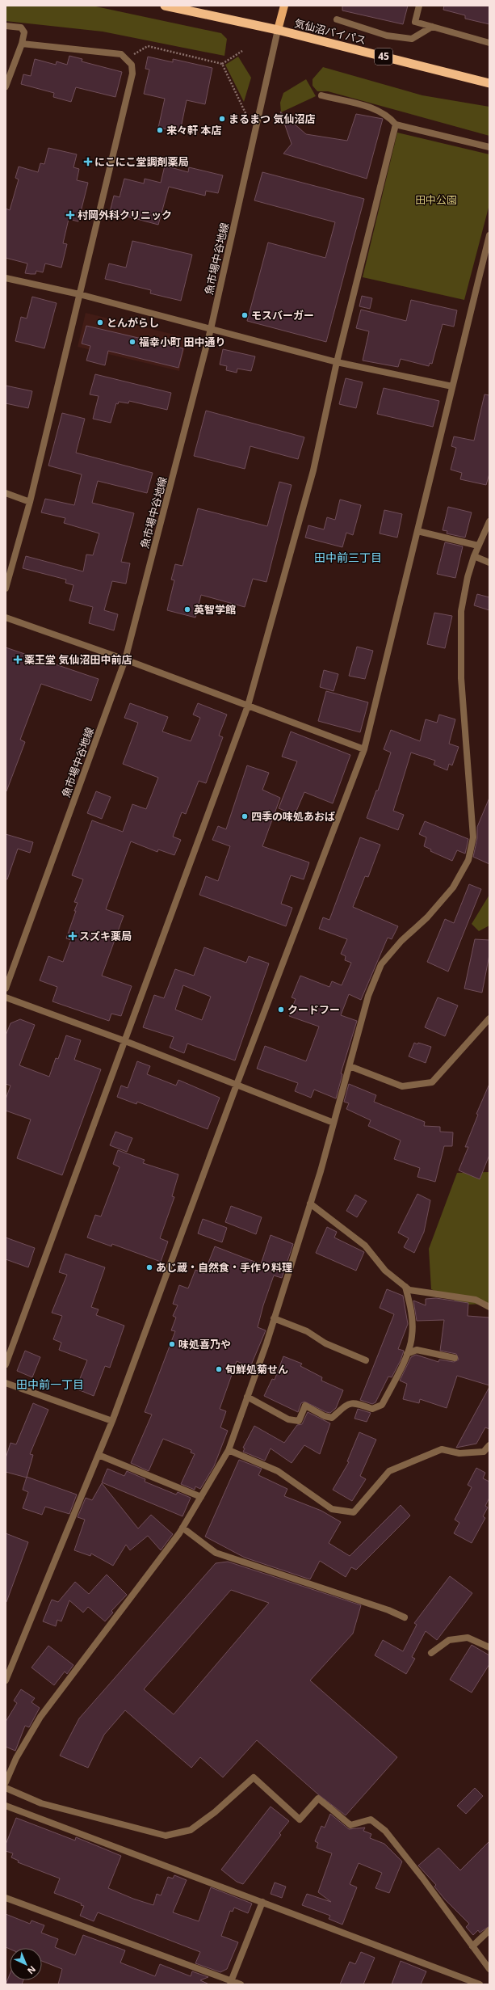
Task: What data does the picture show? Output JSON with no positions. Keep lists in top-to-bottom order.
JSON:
{
  "streets": {
    "highway": ["気仙沼バイパス", "45"],
    "street": ["魚市場中谷地線"]
  },
  "crossings": [
    ["気仙沼バイパス", "魚市場中谷地線"]
  ],
  "districts": ["田中前三丁目", "田中前一丁目"],
  "parks": ["田中公園"],
  "places": {
    "other": [
      "まるまつ 気仙沼店",
      "来々軒 本店",
      "モスバーガー",
      "とんがらし",
      "福幸小町 田中通り",
      "英智学館",
      "四季の味処あおば",
      "クードフー",
      "あじ蔵・自然食・手作り料理",
      "味処喜乃や",
      "旬鮮処菊せん"
    ],
    "health": [
      "にこにこ堂調剤薬局",
      "村岡外科クリニック",
      "薬王堂 気仙沼田中前店",
      "スズキ薬局"
    ]
  },
  "north": "bottom right"
}
